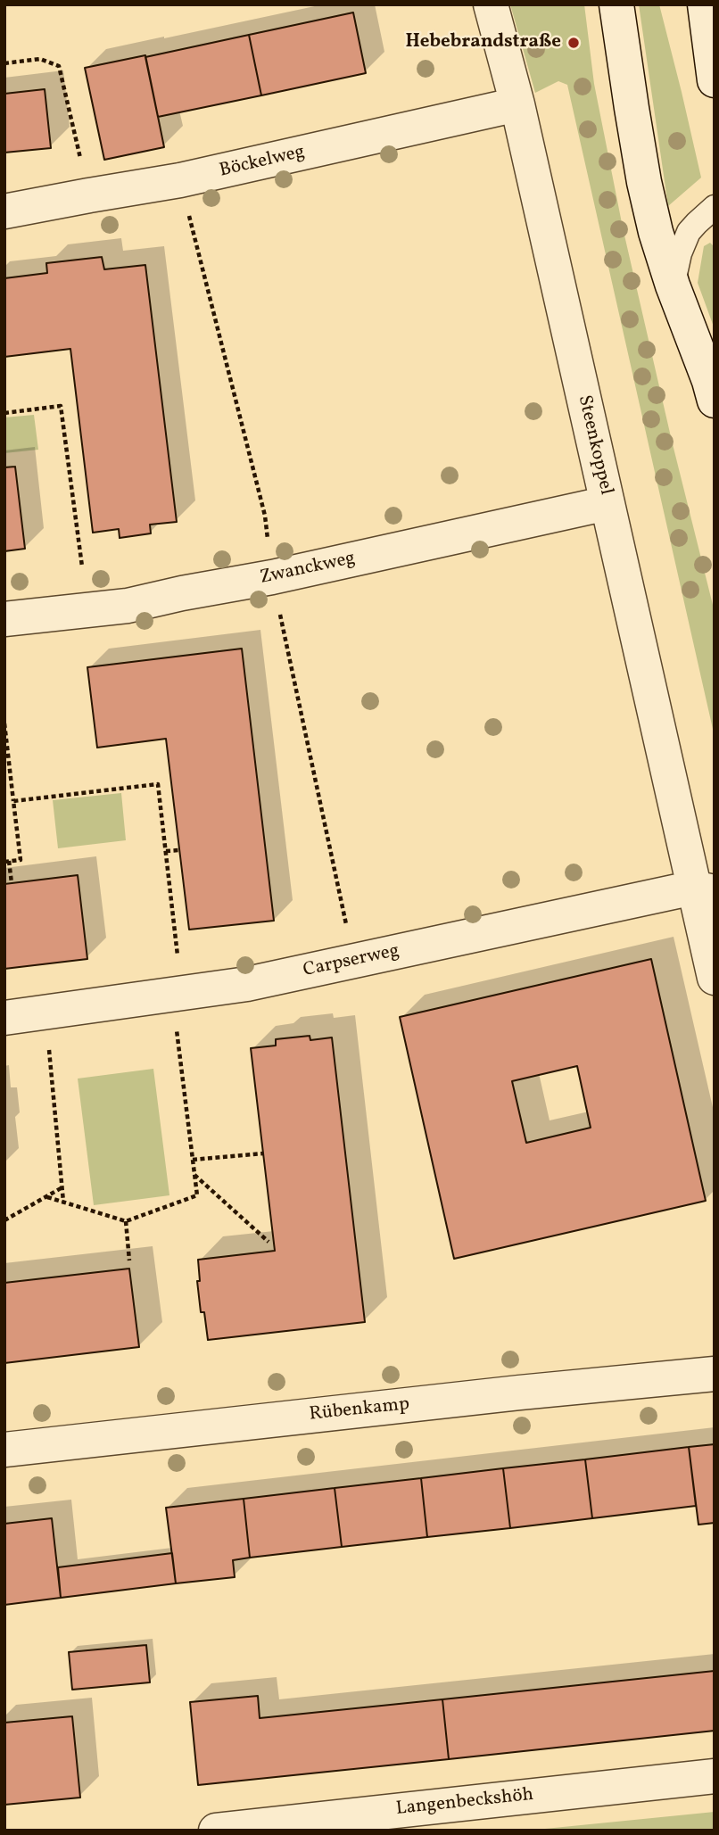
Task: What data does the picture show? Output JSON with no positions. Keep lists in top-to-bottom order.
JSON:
{
  "streets": {
    "street": [
      "Böckelweg",
      "Steenkoppel",
      "Zwanckweg",
      "Carpserweg",
      "Rübenkamp",
      "Langenbeckshöh"
    ]
  },
  "crossings": [
    ["Böckelweg", "Steenkoppel"],
    ["Steenkoppel", "Zwanckweg"],
    ["Steenkoppel", "Carpserweg"]
  ],
  "places": ["Hebebrandstraße"]
}
